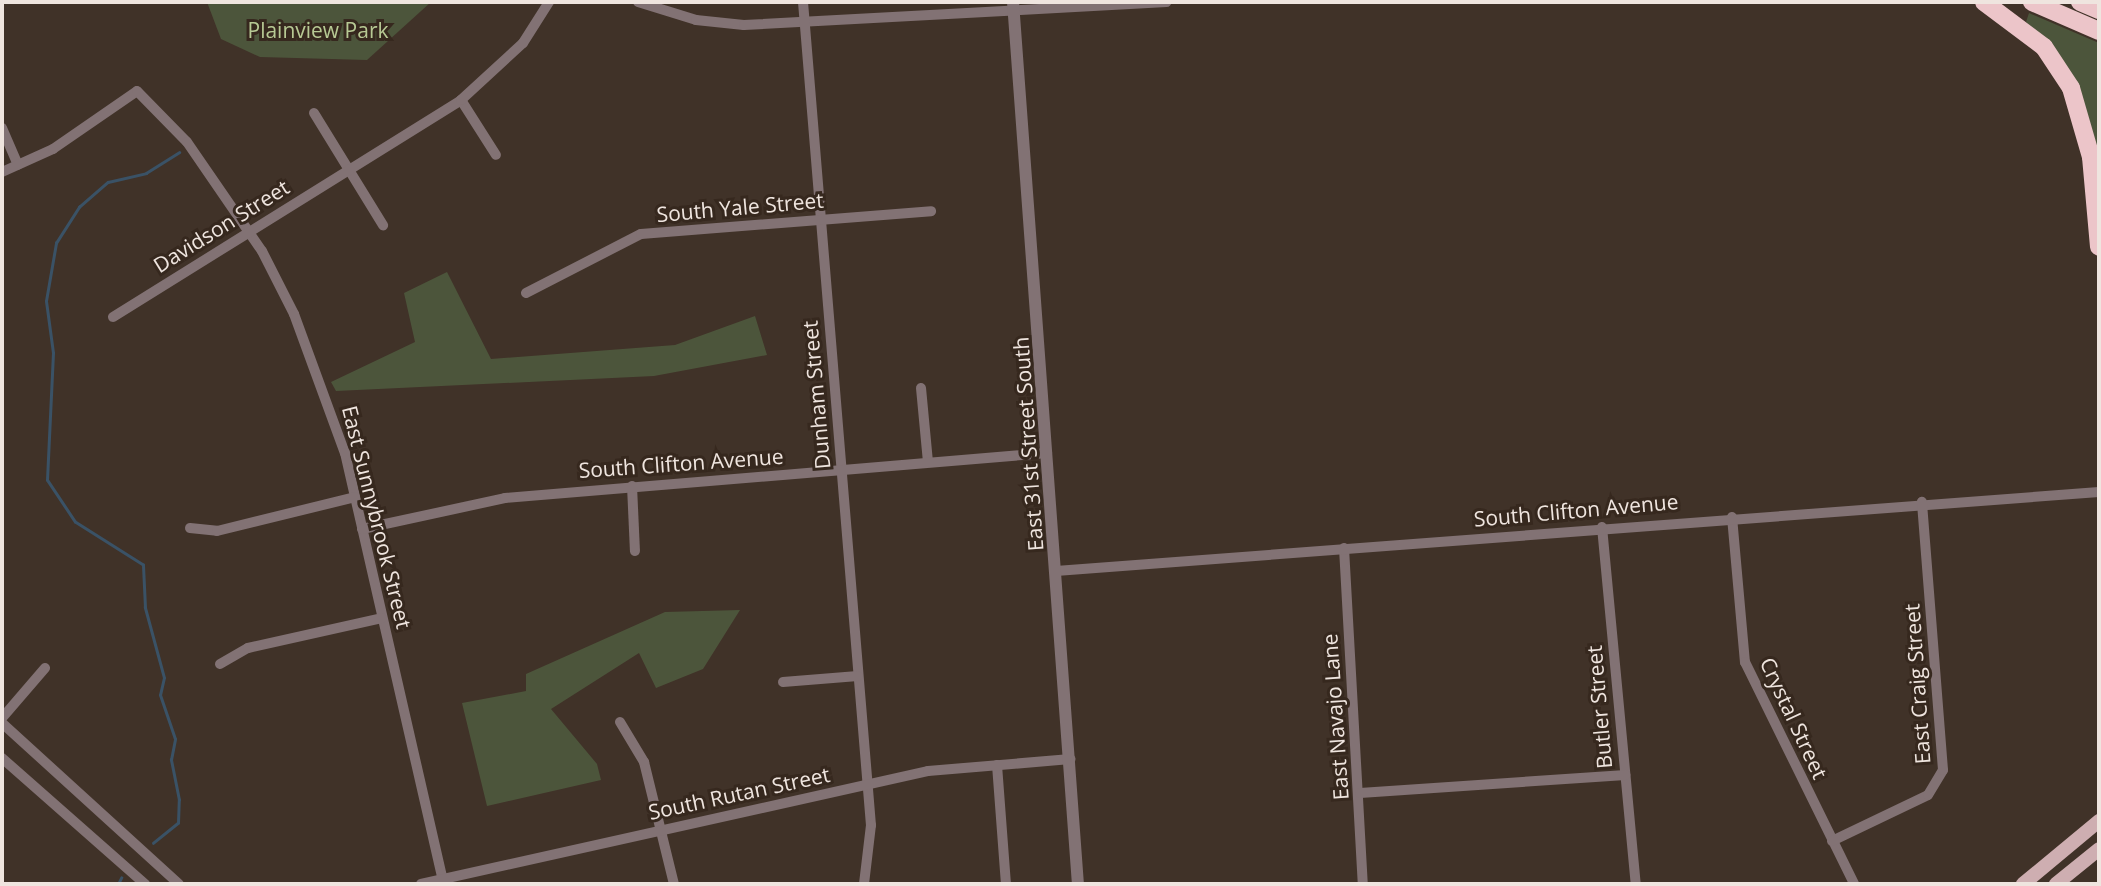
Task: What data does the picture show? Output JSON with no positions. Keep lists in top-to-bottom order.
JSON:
{
  "streets": {
    "street": [
      "South Yale Street",
      "Davidson Street",
      "Dunham Street",
      "East 31st Street South",
      "South Clifton Avenue",
      "East Sunnybrook Street",
      "East Craig Street",
      "Butler Street",
      "East Navajo Lane",
      "Crystal Street",
      "South Rutan Street"
    ]
  },
  "crossings": [
    ["South Yale Street", "Dunham Street"],
    ["Davidson Street", "East Sunnybrook Street"],
    ["Dunham Street", "South Clifton Avenue"],
    ["Dunham Street", "South Rutan Street"],
    ["East 31st Street South", "South Clifton Avenue"],
    ["East 31st Street South", "South Rutan Street"],
    ["South Clifton Avenue", "East Sunnybrook Street"],
    ["South Clifton Avenue", "East Craig Street"],
    ["South Clifton Avenue", "Butler Street"],
    ["South Clifton Avenue", "East Navajo Lane"],
    ["South Clifton Avenue", "Crystal Street"],
    ["East Sunnybrook Street", "South Rutan Street"],
    ["East Craig Street", "Crystal Street"]
  ],
  "parks": ["Plainview Park"]
}
